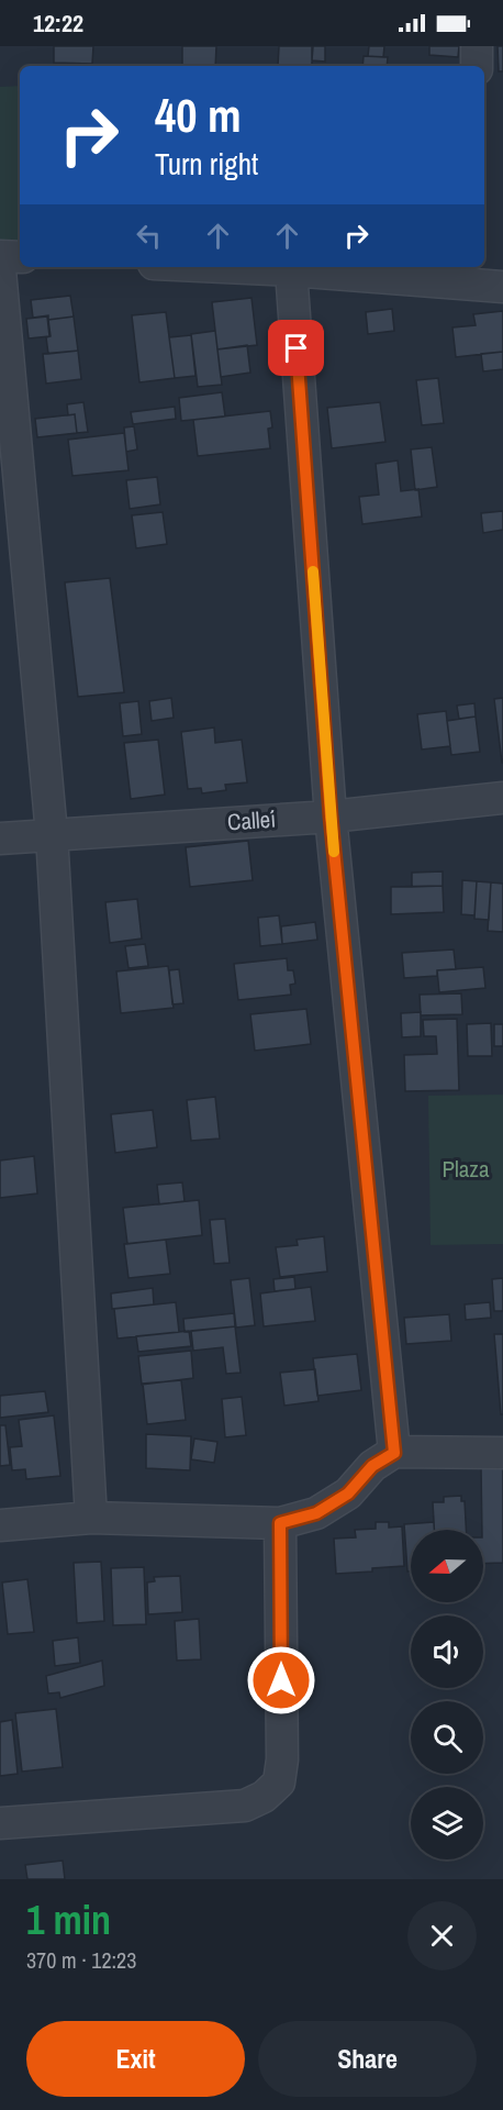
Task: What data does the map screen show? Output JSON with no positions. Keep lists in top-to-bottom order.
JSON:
{
  "streets": {
    "street": ["Calle´i"]
  },
  "parks": ["Plaza"],
  "north": "left",
  "page": {
    "status": "12:22",
    "turn": ["40 m", "Turn right"],
    "heading": ["1 min", "370 m · 12:23"],
    "buttons": ["Exit", "Share"]
  }
}
